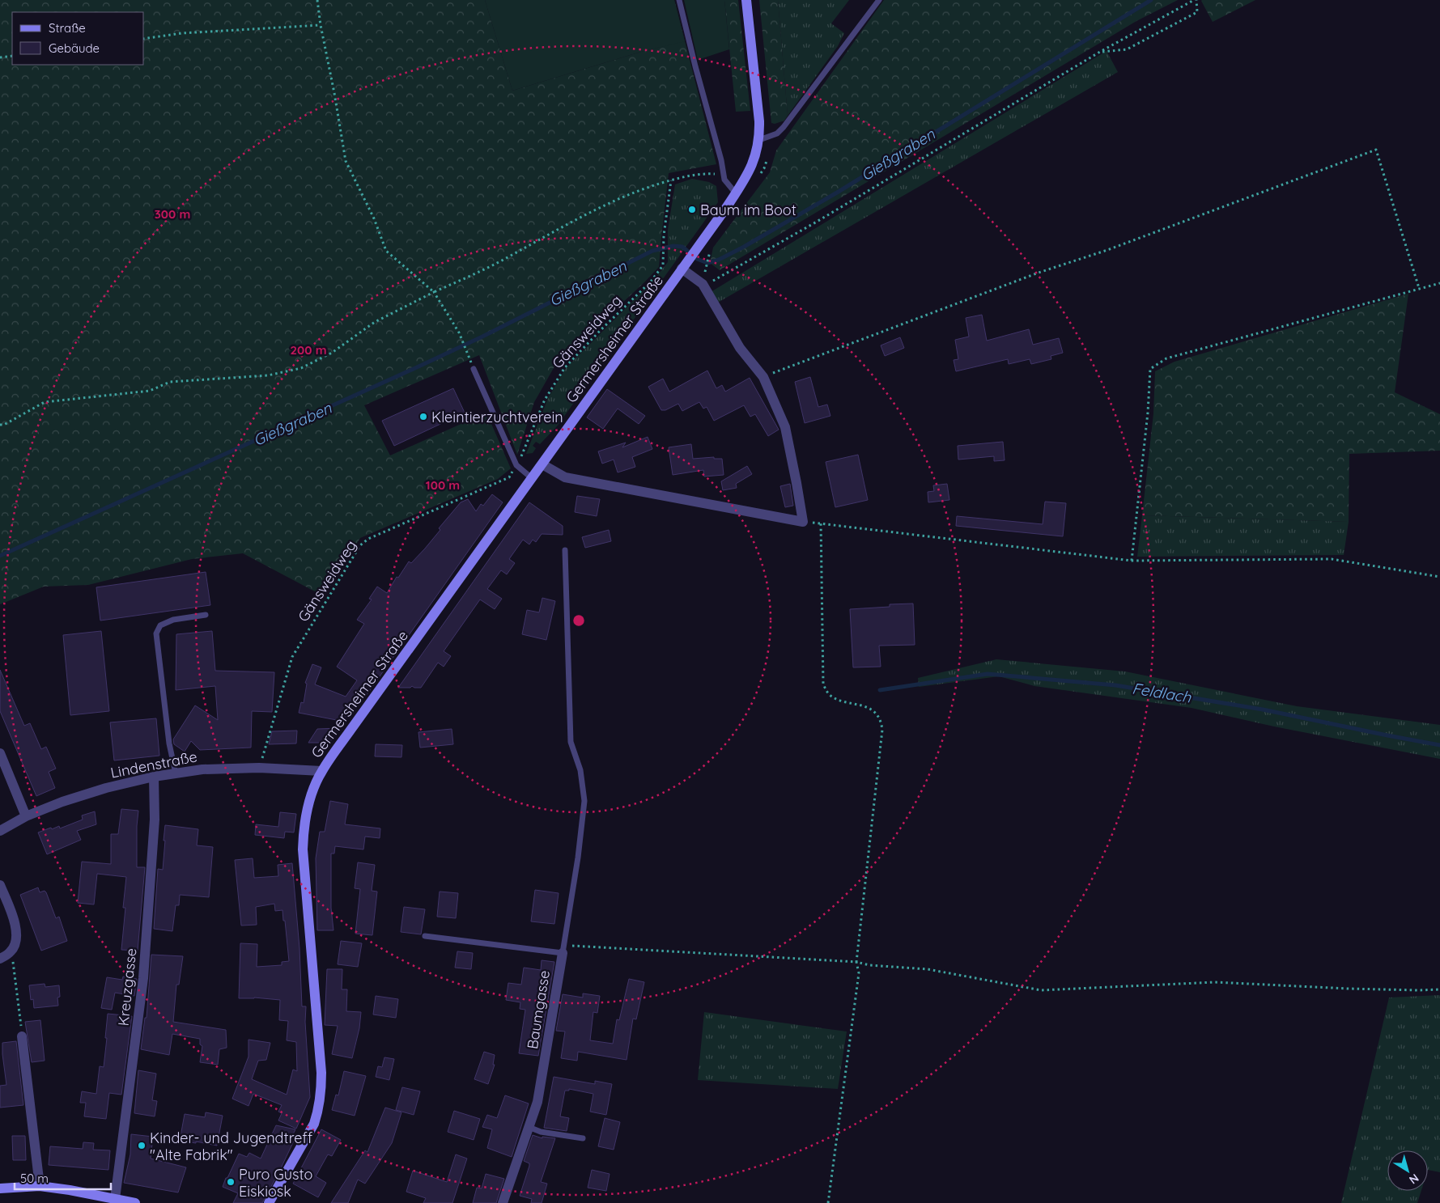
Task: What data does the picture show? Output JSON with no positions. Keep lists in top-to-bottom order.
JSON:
{
  "streets": {
    "street": [
      "Germersheimer Straße",
      "Lindenstraße",
      "Kreuzgasse",
      "Baumgasse"
    ],
    "path": ["Gänsweidweg"]
  },
  "crossings": [
    ["Gänsweidweg", "Lindenstraße"],
    ["Germersheimer Straße", "Lindenstraße"],
    ["Lindenstraße", "Kreuzgasse"]
  ],
  "water": ["Gießgraben", "Feldlach"],
  "places": [
    "Baum im Boot",
    "Kleintierzuchtverein",
    "Kinder- und Jugendtreff \"Alte Fabrik\"",
    "Puro Gusto Eiskiosk"
  ],
  "legend": ["Straße", "Gebäude"],
  "scale_bar": "50 m",
  "north": "bottom right",
  "rings": ["300 m", "200 m", "100 m"]
}
